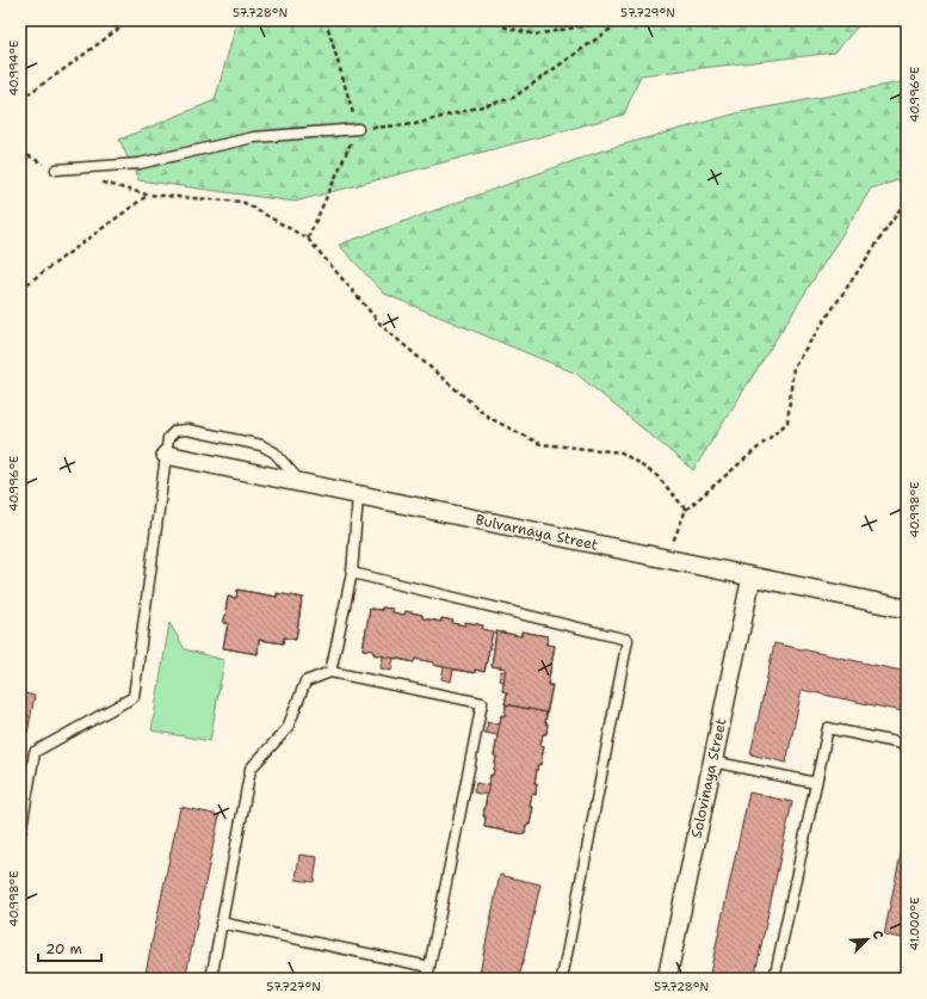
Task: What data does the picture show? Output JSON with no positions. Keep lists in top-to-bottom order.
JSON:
{
  "streets": {
    "street": ["Bulvarnaya Street", "Solovinaya Street"]
  },
  "crossings": [
    ["Bulvarnaya Street", "Solovinaya Street"]
  ],
  "scale_bar": "20 m",
  "north": "top right",
  "coordinates": [
    "57.728°N",
    "57.729°N",
    "40.994°E",
    "40.996°E",
    "40.998°E",
    "41.000°E",
    "57.727°N"
  ]
}
